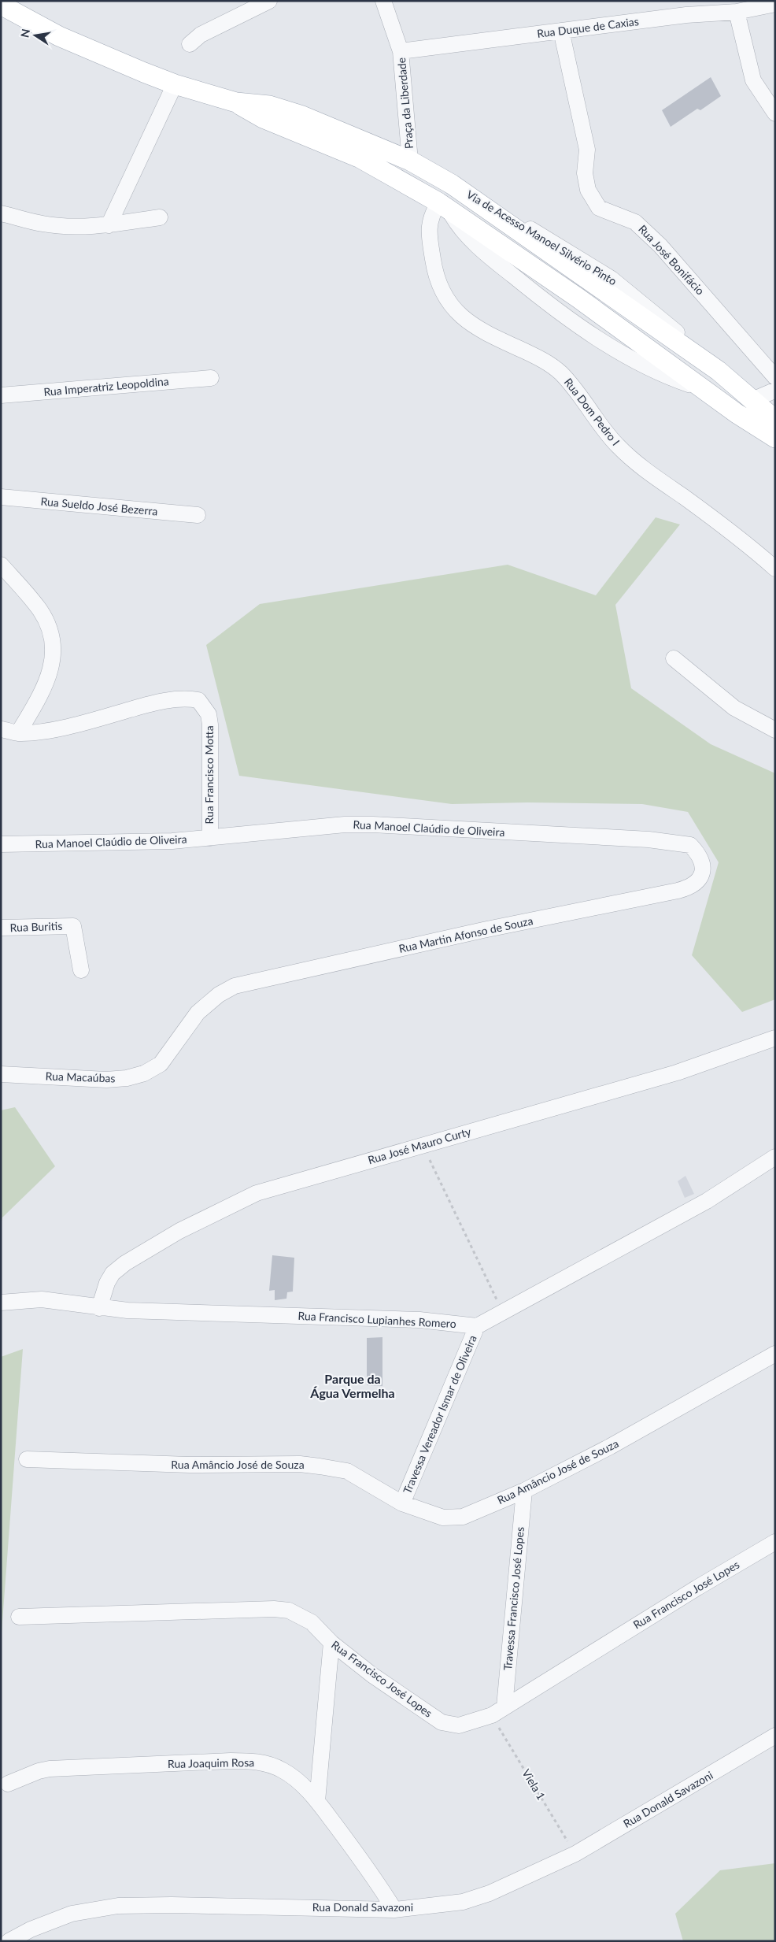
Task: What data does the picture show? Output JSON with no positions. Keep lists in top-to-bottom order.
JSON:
{
  "streets": {
    "main road": ["Via de Acesso Manoel Silvério Pinto"],
    "street": [
      "Rua Duque de Caxias",
      "Praça da Liberdade",
      "Rua José Bonifácio",
      "Rua Imperatriz Leopoldina",
      "Rua Dom Pedro I",
      "Rua Sueldo José Bezerra",
      "Rua Francisco Motta",
      "Rua Manoel Claúdio de Oliveira",
      "Rua Buritis",
      "Rua Martin Afonso de Souza",
      "Rua Macaúbas",
      "Rua José Mauro Curty",
      "Rua Francisco Lupianhes Romero",
      "Travessa Vereador Ismar de Oliveira",
      "Rua Amâncio José de Souza",
      "Rua Francisco José Lopes",
      "Travessa Francisco José Lopes",
      "Rua Joaquim Rosa",
      "Rua Donald Savazoni"
    ],
    "path": ["Viela 1"]
  },
  "crossings": [
    ["Rua Duque de Caxias", "Praça da Liberdade"],
    ["Rua Duque de Caxias", "Rua José Bonifácio"],
    ["Praça da Liberdade", "Via de Acesso Manoel Silvério Pinto"],
    ["Via de Acesso Manoel Silvério Pinto", "Rua Dom Pedro I"],
    ["Rua Francisco Motta", "Rua Manoel Claúdio de Oliveira"],
    ["Rua Manoel Claúdio de Oliveira", "Rua Martin Afonso de Souza"],
    ["Rua Martin Afonso de Souza", "Rua Macaúbas"],
    ["Rua José Mauro Curty", "Rua Francisco Lupianhes Romero"],
    ["Rua Francisco Lupianhes Romero", "Travessa Vereador Ismar de Oliveira"],
    ["Travessa Vereador Ismar de Oliveira", "Rua Amâncio José de Souza"],
    ["Rua Amâncio José de Souza", "Travessa Francisco José Lopes"],
    ["Rua Francisco José Lopes", "Travessa Francisco José Lopes"],
    ["Rua Francisco José Lopes", "Viela 1"],
    ["Travessa Francisco José Lopes", "Viela 1"],
    ["Rua Joaquim Rosa", "Rua Donald Savazoni"],
    ["Viela 1", "Rua Donald Savazoni"]
  ],
  "districts": ["Parque da Água Vermelha"],
  "north": "left"
}
